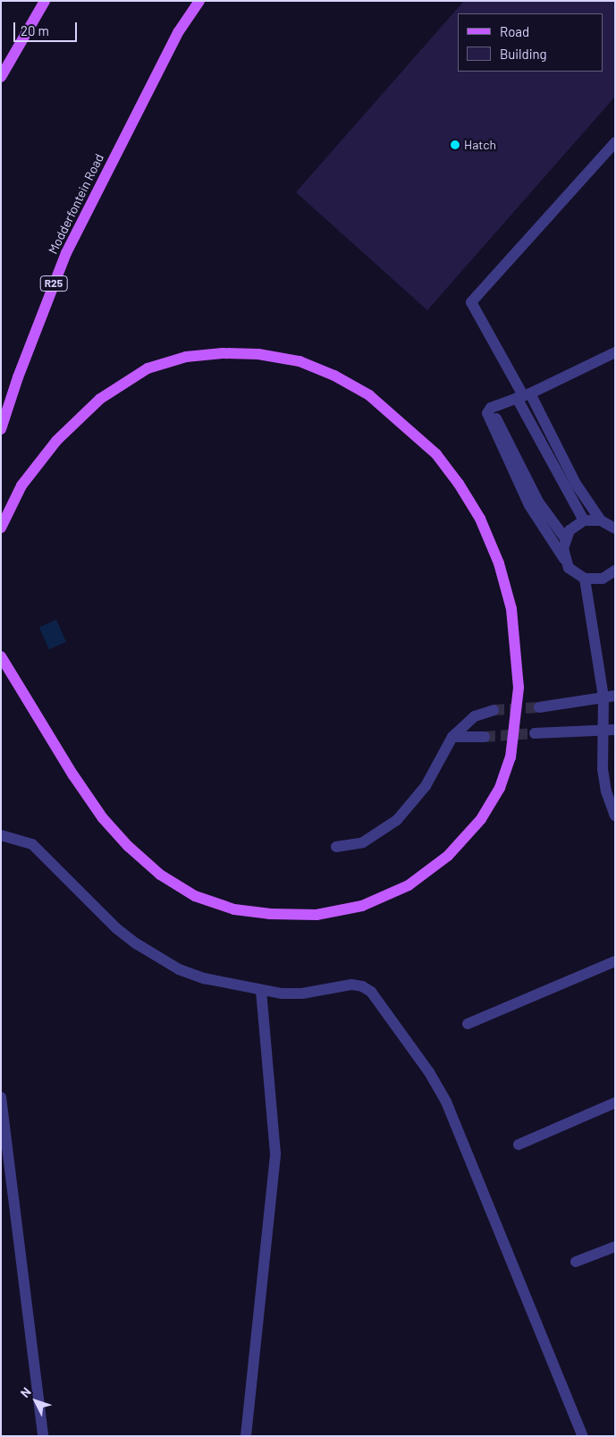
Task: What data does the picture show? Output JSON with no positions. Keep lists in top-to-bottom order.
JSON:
{
  "streets": {
    "main road": ["Modderfontein Road", "R25"]
  },
  "places": ["Hatch"],
  "legend": ["Road", "Building"],
  "scale_bar": "20 m",
  "north": "top left"
}
